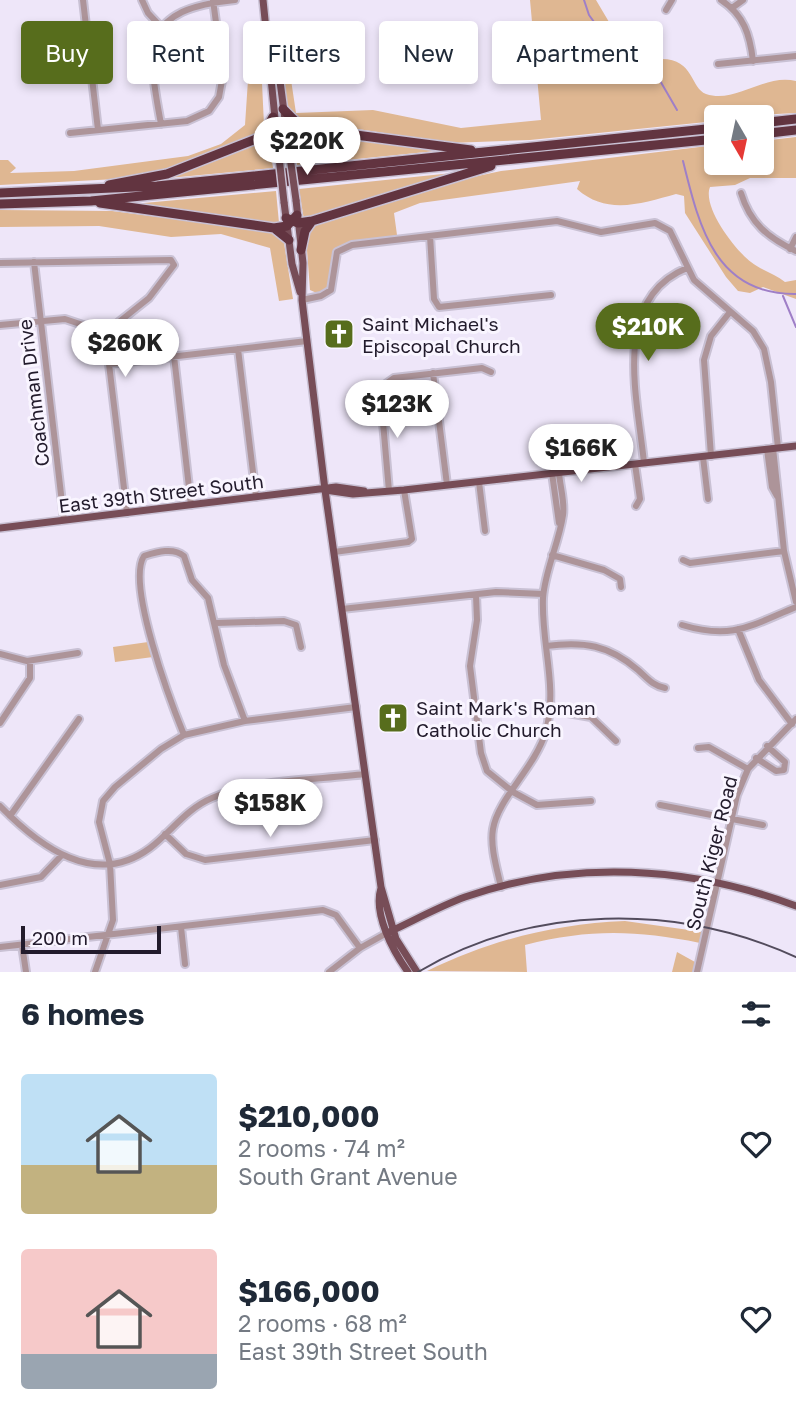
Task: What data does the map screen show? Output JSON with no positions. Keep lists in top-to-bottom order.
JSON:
{
  "streets": {
    "main road": ["East 39th Street South"],
    "street": ["Coachman Drive", "South Kiger Road"]
  },
  "crossings": [
    ["Coachman Drive", "East 39th Street South"]
  ],
  "places": {
    "church": ["Saint Michael's Episcopal Church", "Saint Mark's Roman Catholic Church"]
  },
  "scale_bar": "200 m",
  "north": "bottom",
  "page": {
    "chip": [
      "Buy",
      "Rent",
      "Filters",
      "New",
      "Apartment"
    ],
    "price": [
      "$220K",
      "$210K",
      "$260K",
      "$123K",
      "$166K",
      "$158K"
    ],
    "scale": "200 m",
    "heading": "6 homes",
    "list": [
      {
        "name": "$210,000",
        "note": "2 rooms · 74 m² · South Grant Avenue"
      },
      {
        "name": "$166,000",
        "note": "2 rooms · 68 m² · East 39th Street South"
      }
    ]
  }
}
